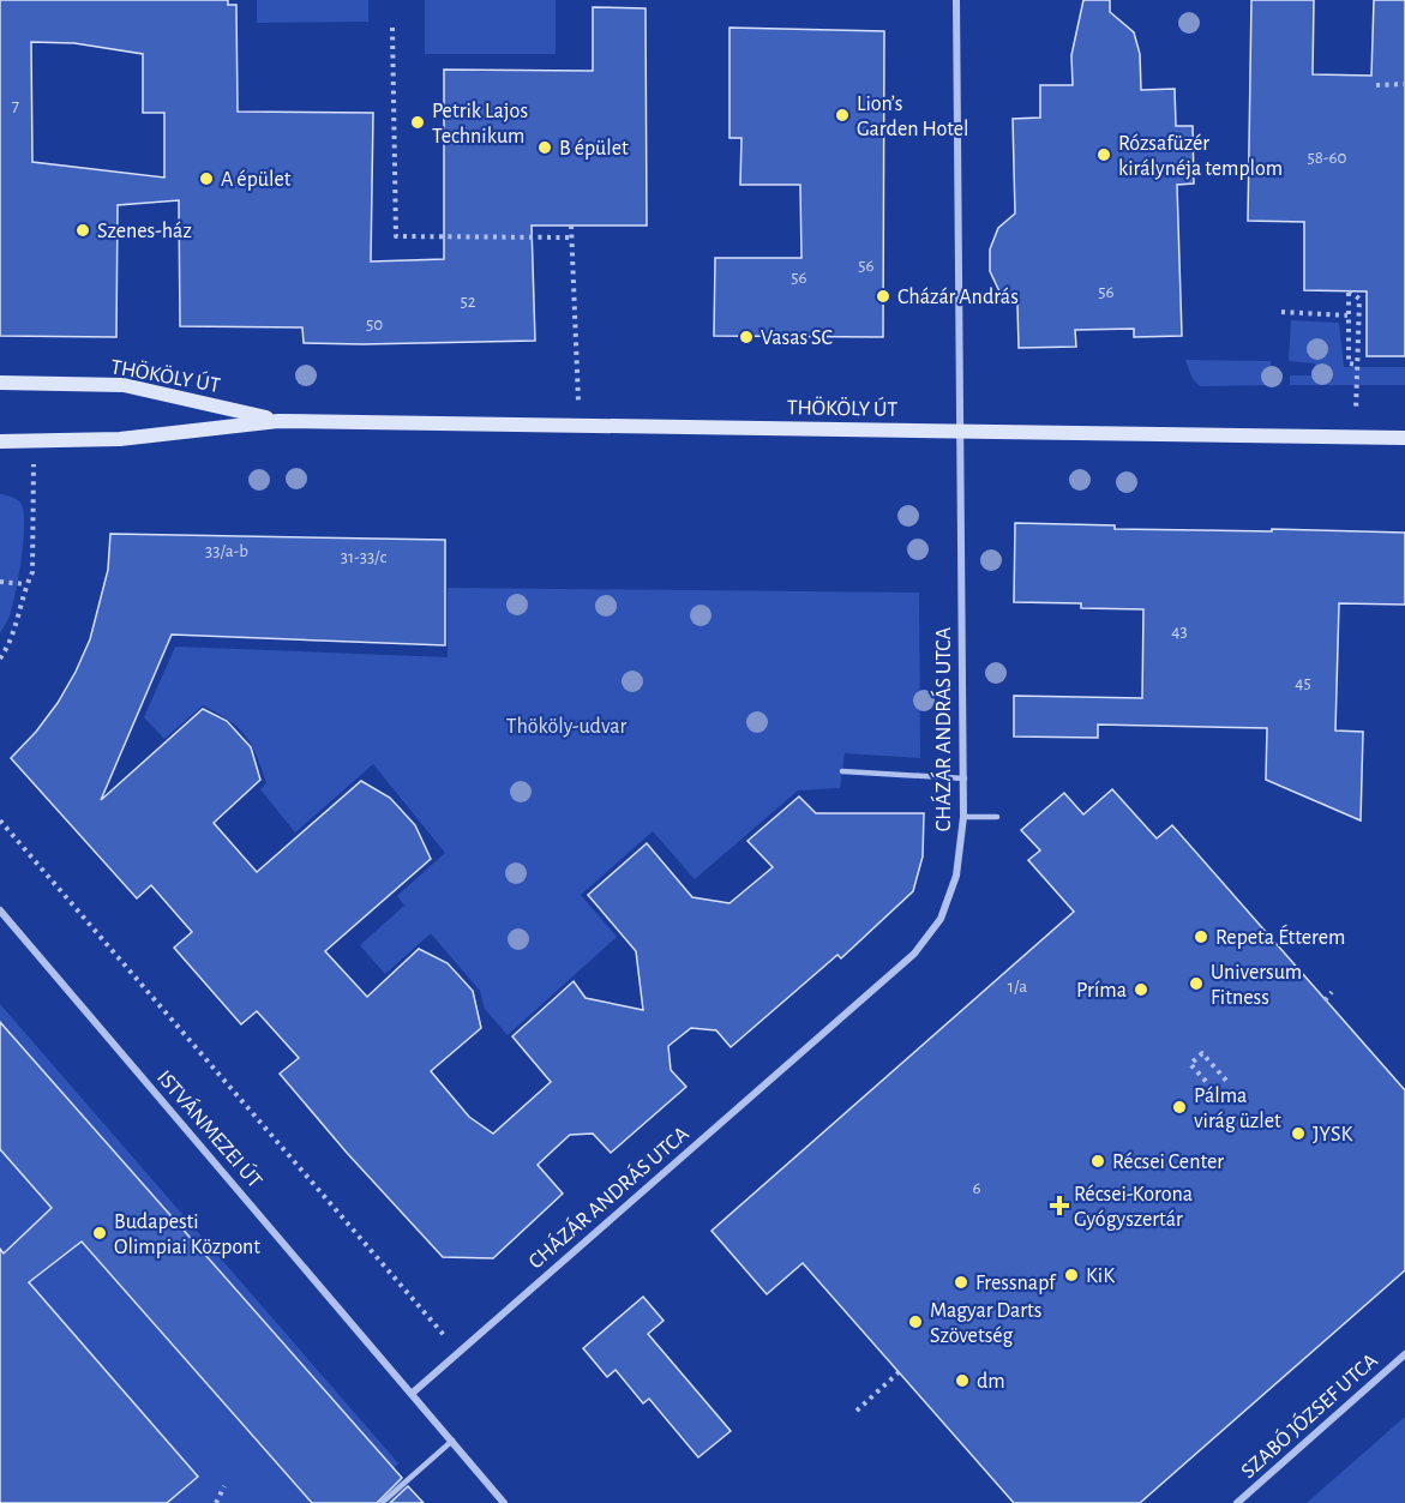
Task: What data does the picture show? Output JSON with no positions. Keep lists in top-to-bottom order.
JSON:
{
  "streets": {
    "main road": ["THÖKÖLY ÚT"],
    "street": ["CHÁZÁR ANDRÁS UTCA", "ISTVÁNMEZEI ÚT", "SZABÓ JÓZSEF UTCA"]
  },
  "crossings": [
    ["THÖKÖLY ÚT", "CHÁZÁR ANDRÁS UTCA"],
    ["CHÁZÁR ANDRÁS UTCA", "ISTVÁNMEZEI ÚT"]
  ],
  "parks": ["Thököly-udvar"],
  "places": {
    "other": [
      "Lion’s Garden Hotel",
      "Petrik Lajos Technikum",
      "B épület",
      "Rózsafüzér királynéja templom",
      "A épület",
      "Szenes-ház",
      "Cházár András",
      "Vasas SC",
      "Repeta Étterem",
      "Universum Fitness",
      "Príma",
      "Pálma virág üzlet",
      "JYSK",
      "Récsei Center",
      "Budapesti Olimpiai Központ",
      "KiK",
      "Fressnapf",
      "Magyar Darts Szövetség",
      "dm"
    ],
    "health": ["Récsei-Korona Gyógyszertár"]
  },
  "house_numbers": [
    "7",
    "58-60",
    "56",
    "56",
    "56",
    "52",
    "50",
    "33/a-b",
    "31-33/c",
    "43",
    "45",
    "1/a",
    "6"
  ]
}
